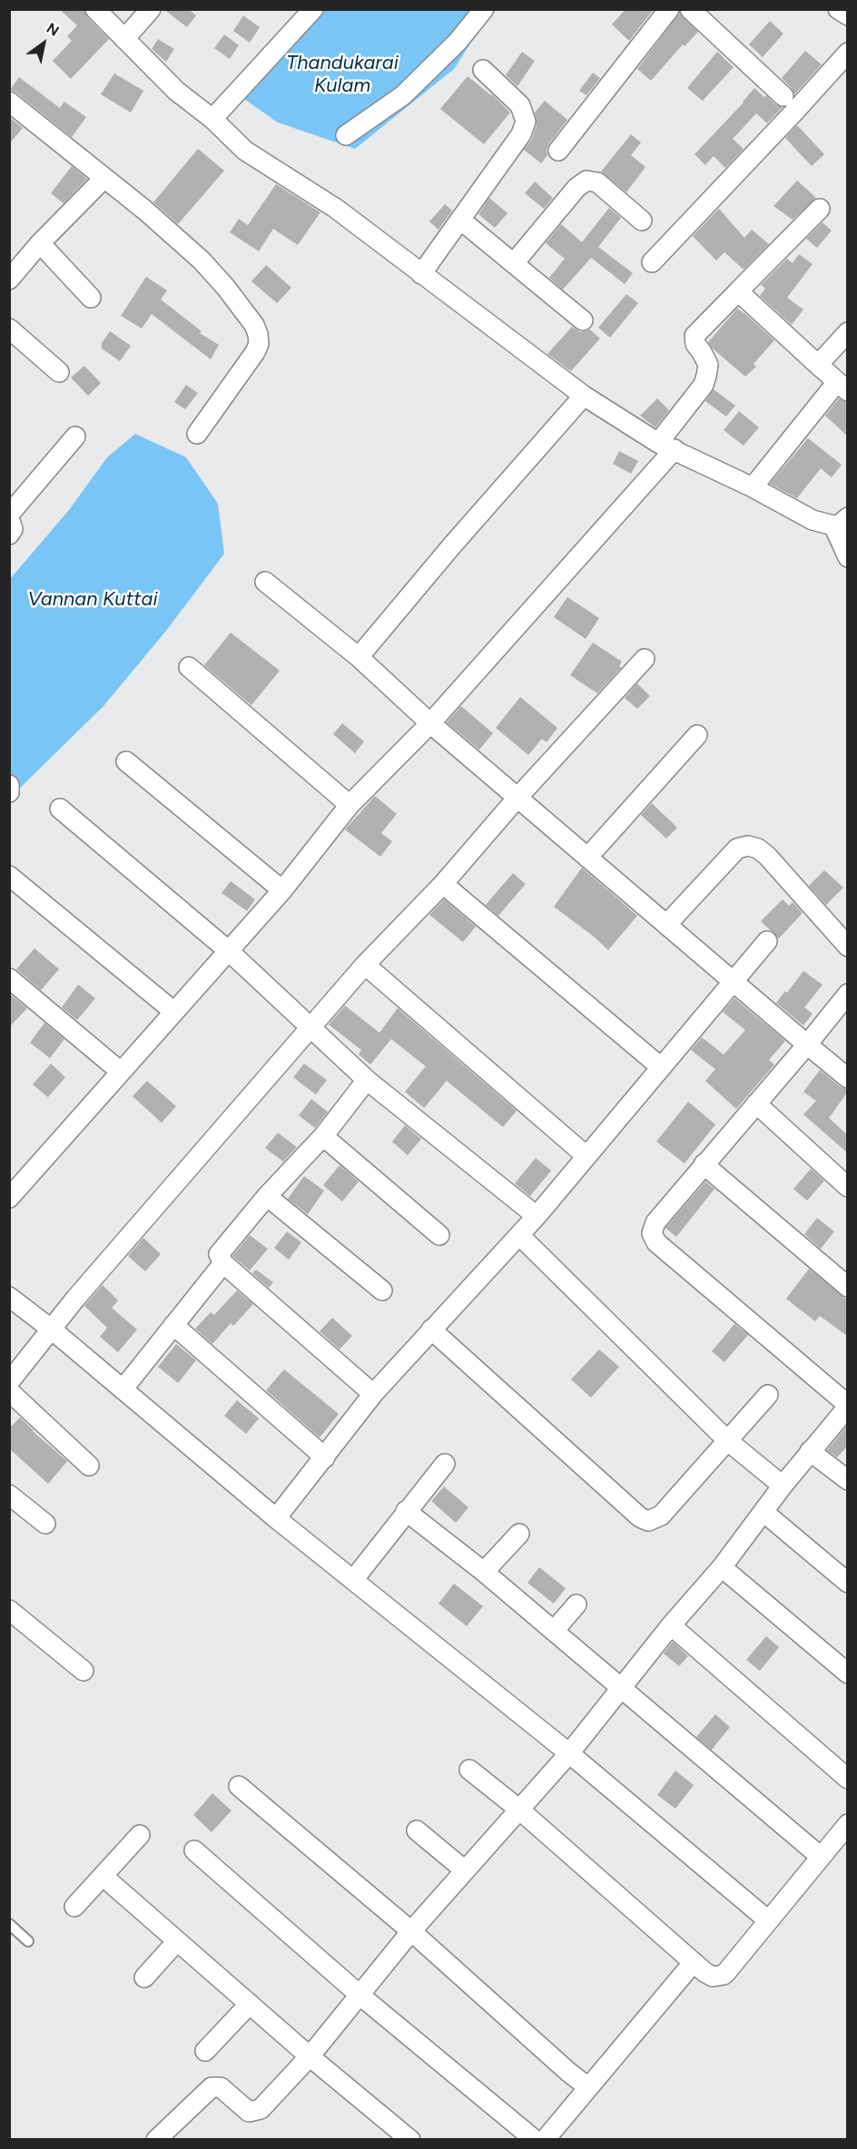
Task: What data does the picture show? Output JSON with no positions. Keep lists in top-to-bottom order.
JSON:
{
  "water": ["Thandukarai Kulam", "Vannan Kuttai"],
  "north": "top right"
}
